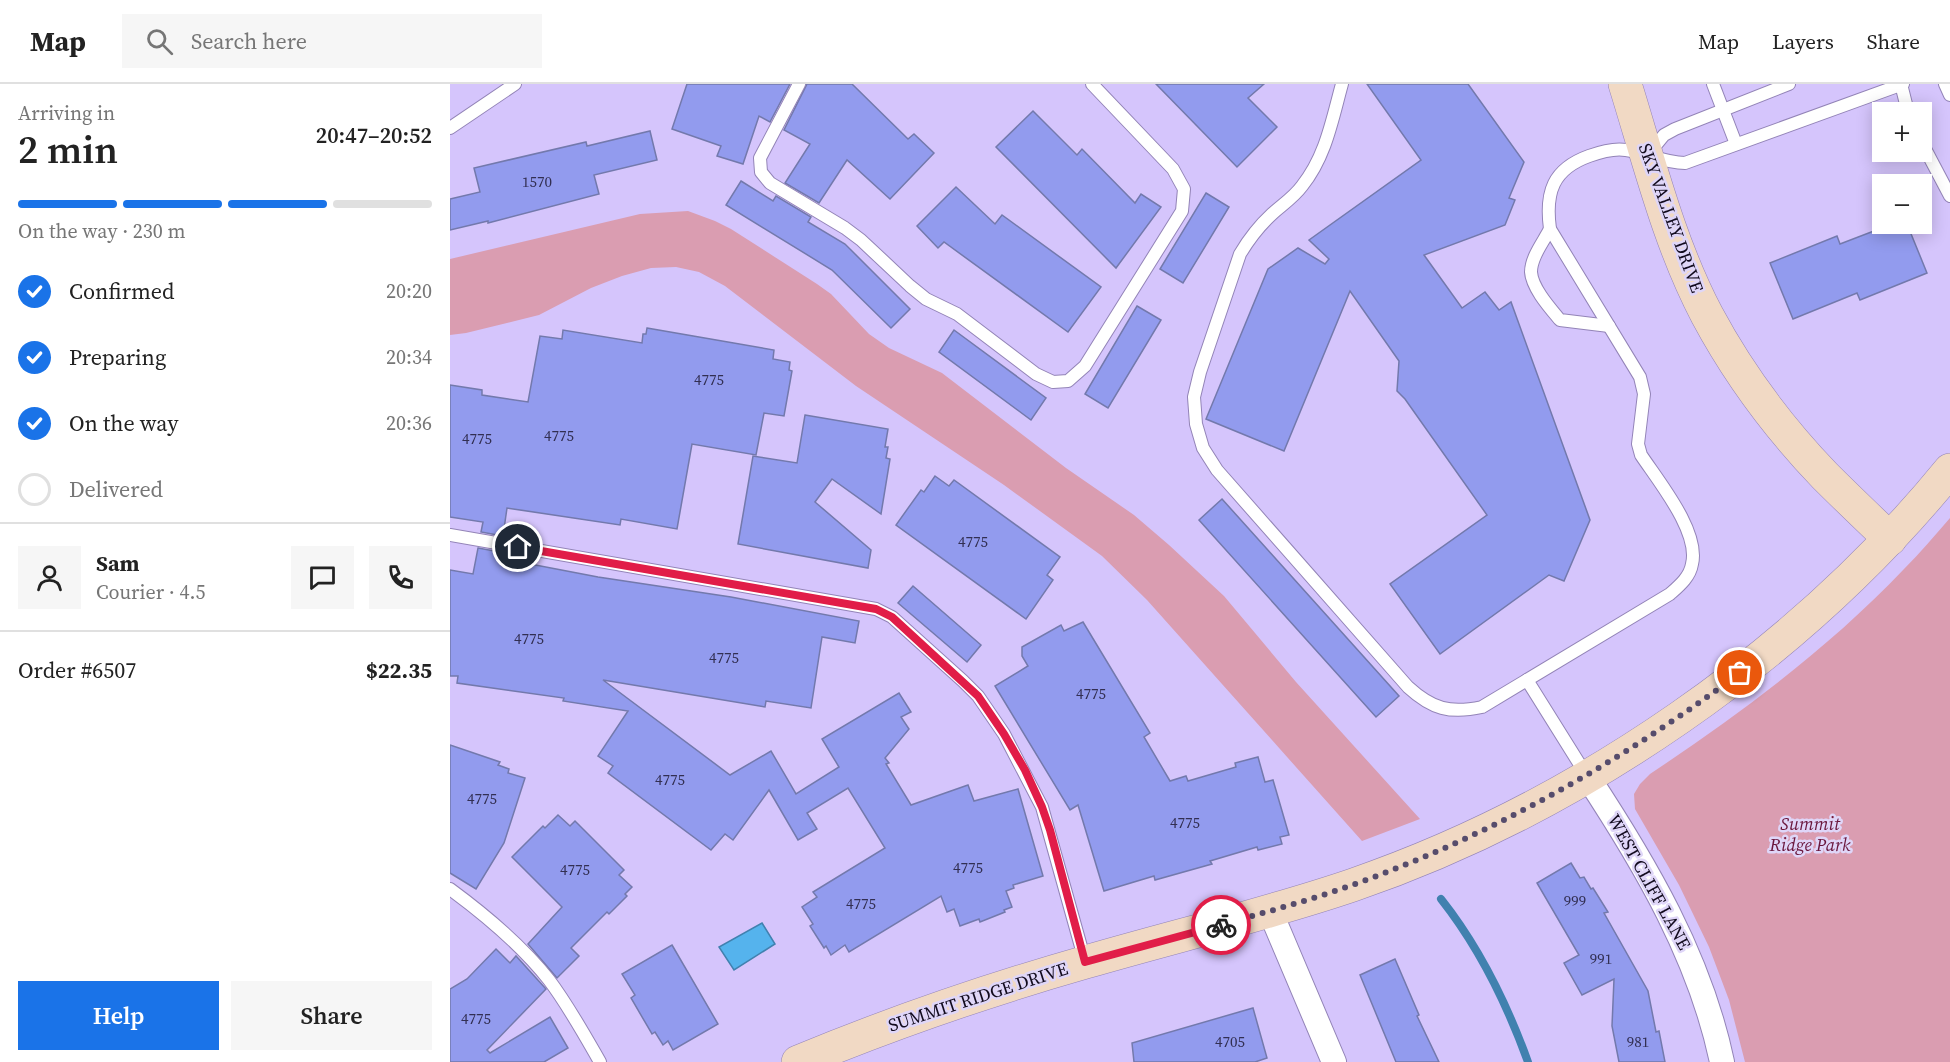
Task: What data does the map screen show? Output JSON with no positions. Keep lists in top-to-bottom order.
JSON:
{
  "streets": {
    "street": ["SKY VALLEY DRIVE", "WEST CLIFF LANE", "SUMMIT RIDGE DRIVE"]
  },
  "crossings": [
    ["SKY VALLEY DRIVE", "SUMMIT RIDGE DRIVE"],
    ["WEST CLIFF LANE", "SUMMIT RIDGE DRIVE"]
  ],
  "parks": ["Summit Ridge Park"],
  "house_numbers": [
    "1570",
    "4775",
    "4775",
    "4775",
    "4775",
    "4775",
    "4775",
    "4775",
    "4775",
    "4775",
    "4775",
    "4775",
    "4775",
    "999",
    "4775",
    "991",
    "4775",
    "4705",
    "981"
  ],
  "page": {
    "header": "Map",
    "search": "Search here",
    "nav": ["Map", "Layers", "Share"],
    "heading": ["2 min", "Arriving in", "20:47–20:52"],
    "panel": [
      "Sam",
      "Courier · 4.5",
      "Order #6507",
      "$22.35"
    ],
    "map_buttons": ["+", "−"],
    "bar": "On the way · 230 m",
    "list": [
      ["Confirmed", "20:20"],
      ["Preparing", "20:34"],
      ["On the way", "20:36"],
      "Delivered"
    ],
    "buttons": ["Help", "Share"]
  }
}
